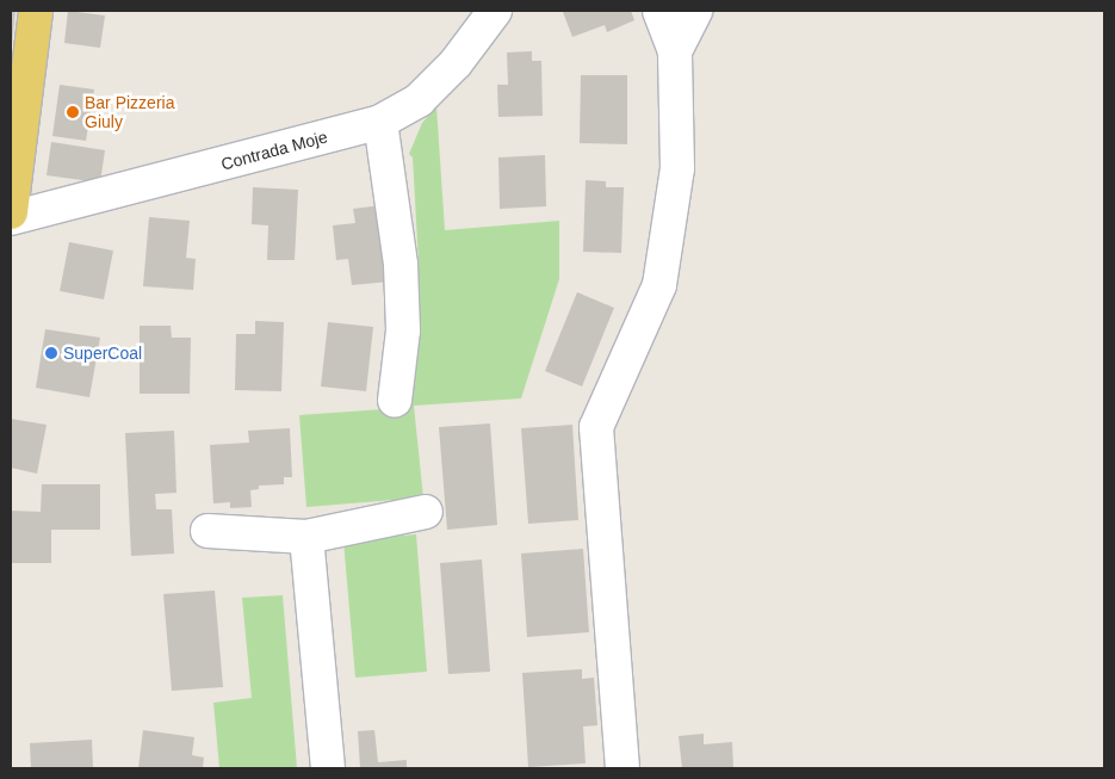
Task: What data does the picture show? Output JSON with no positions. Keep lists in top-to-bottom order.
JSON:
{
  "streets": {
    "street": ["Contrada Moje"]
  },
  "places": ["Bar Pizzeria Giuly", "SuperCoal"]
}
